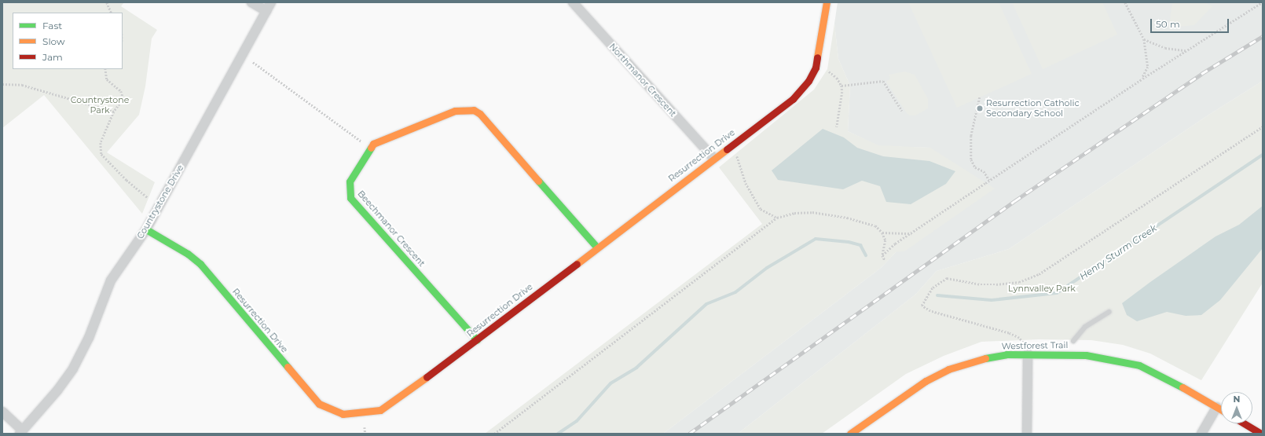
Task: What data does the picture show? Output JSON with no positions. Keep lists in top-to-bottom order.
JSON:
{
  "streets": {
    "street": [
      "Northmanor Crescent",
      "Resurrection Drive",
      "Countrystone Drive",
      "Beechmanor Crescent",
      "Westforest Trail"
    ]
  },
  "crossings": [
    ["Northmanor Crescent", "Resurrection Drive"],
    ["Resurrection Drive", "Countrystone Drive"],
    ["Resurrection Drive", "Beechmanor Crescent"]
  ],
  "water": ["Henry Sturm Creek"],
  "parks": ["Countrystone Park", "Lynnvalley Park"],
  "places": ["Resurrection Catholic Secondary School"],
  "legend": ["Fast", "Slow", "Jam"],
  "scale_bar": "50 m",
  "north": "top"
}
